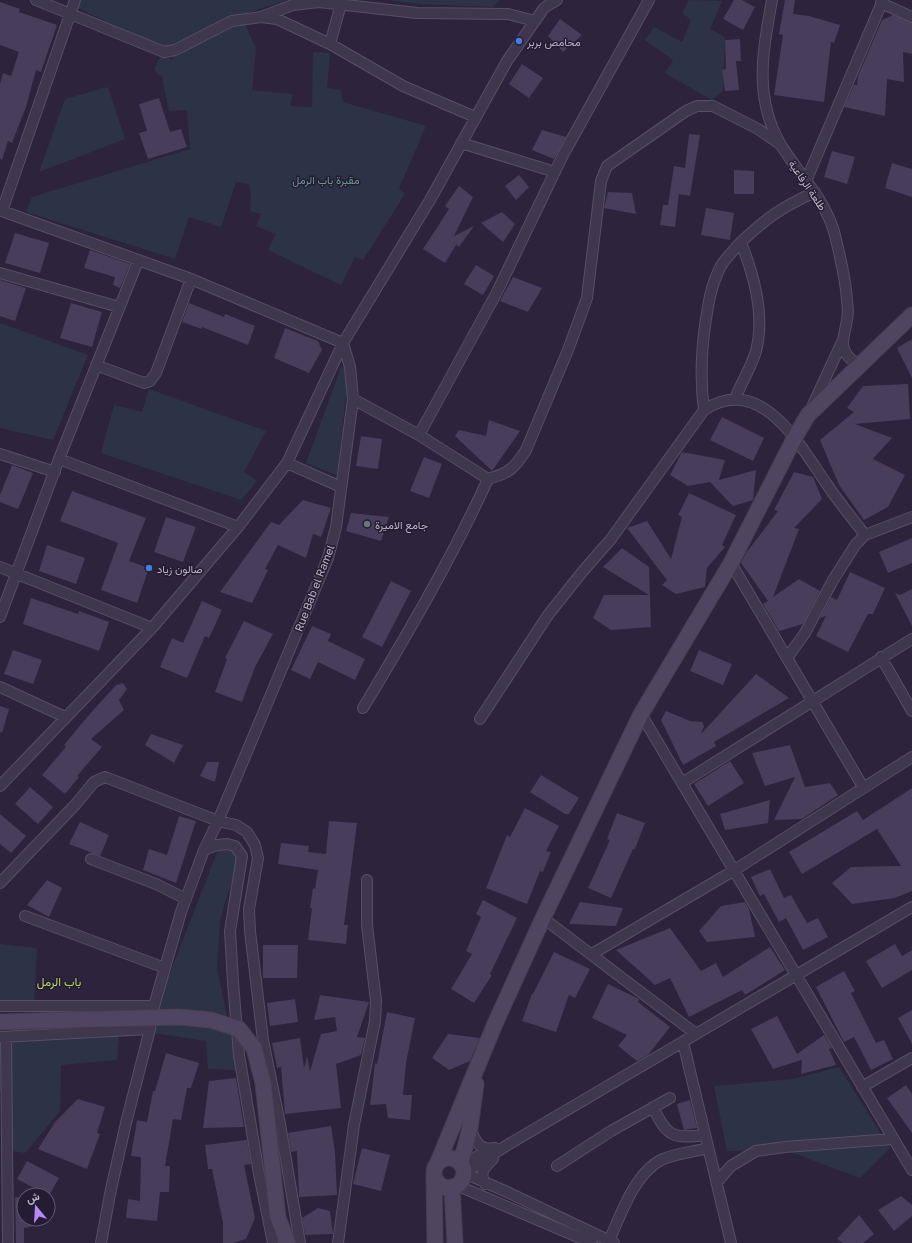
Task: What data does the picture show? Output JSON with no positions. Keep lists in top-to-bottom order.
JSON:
{
  "streets": {
    "street": ["طلعة الرفاعية", "Rue Bab el Ramel"]
  },
  "districts": ["باب الرمل"],
  "parks": ["مقبرة باب الرمل"],
  "places": ["محامص بربر", "جامع الاميرة", "صالون زياد"],
  "north": "top"
}
